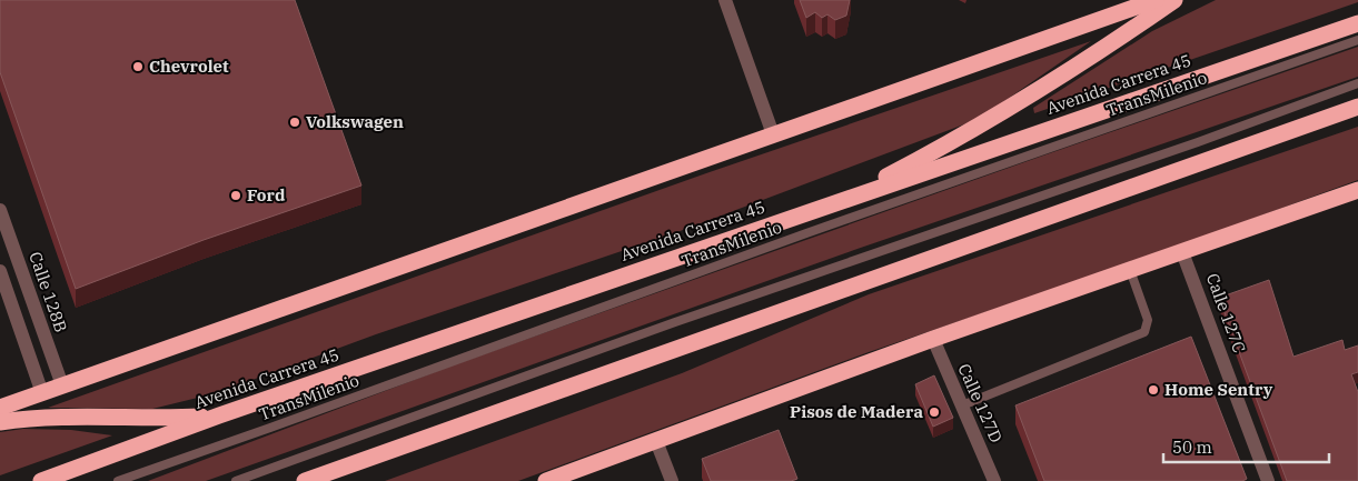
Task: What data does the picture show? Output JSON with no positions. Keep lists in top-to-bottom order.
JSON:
{
  "streets": {
    "highway": ["Avenida Carrera 45"],
    "street": ["Calle 128B", "Calle 127C", "Calle 127D"],
    "lane": ["TransMilenio"]
  },
  "places": [
    "Chevrolet",
    "Volkswagen",
    "Ford",
    "Home Sentry",
    "Pisos de Madera"
  ],
  "scale_bar": "50 m"
}
